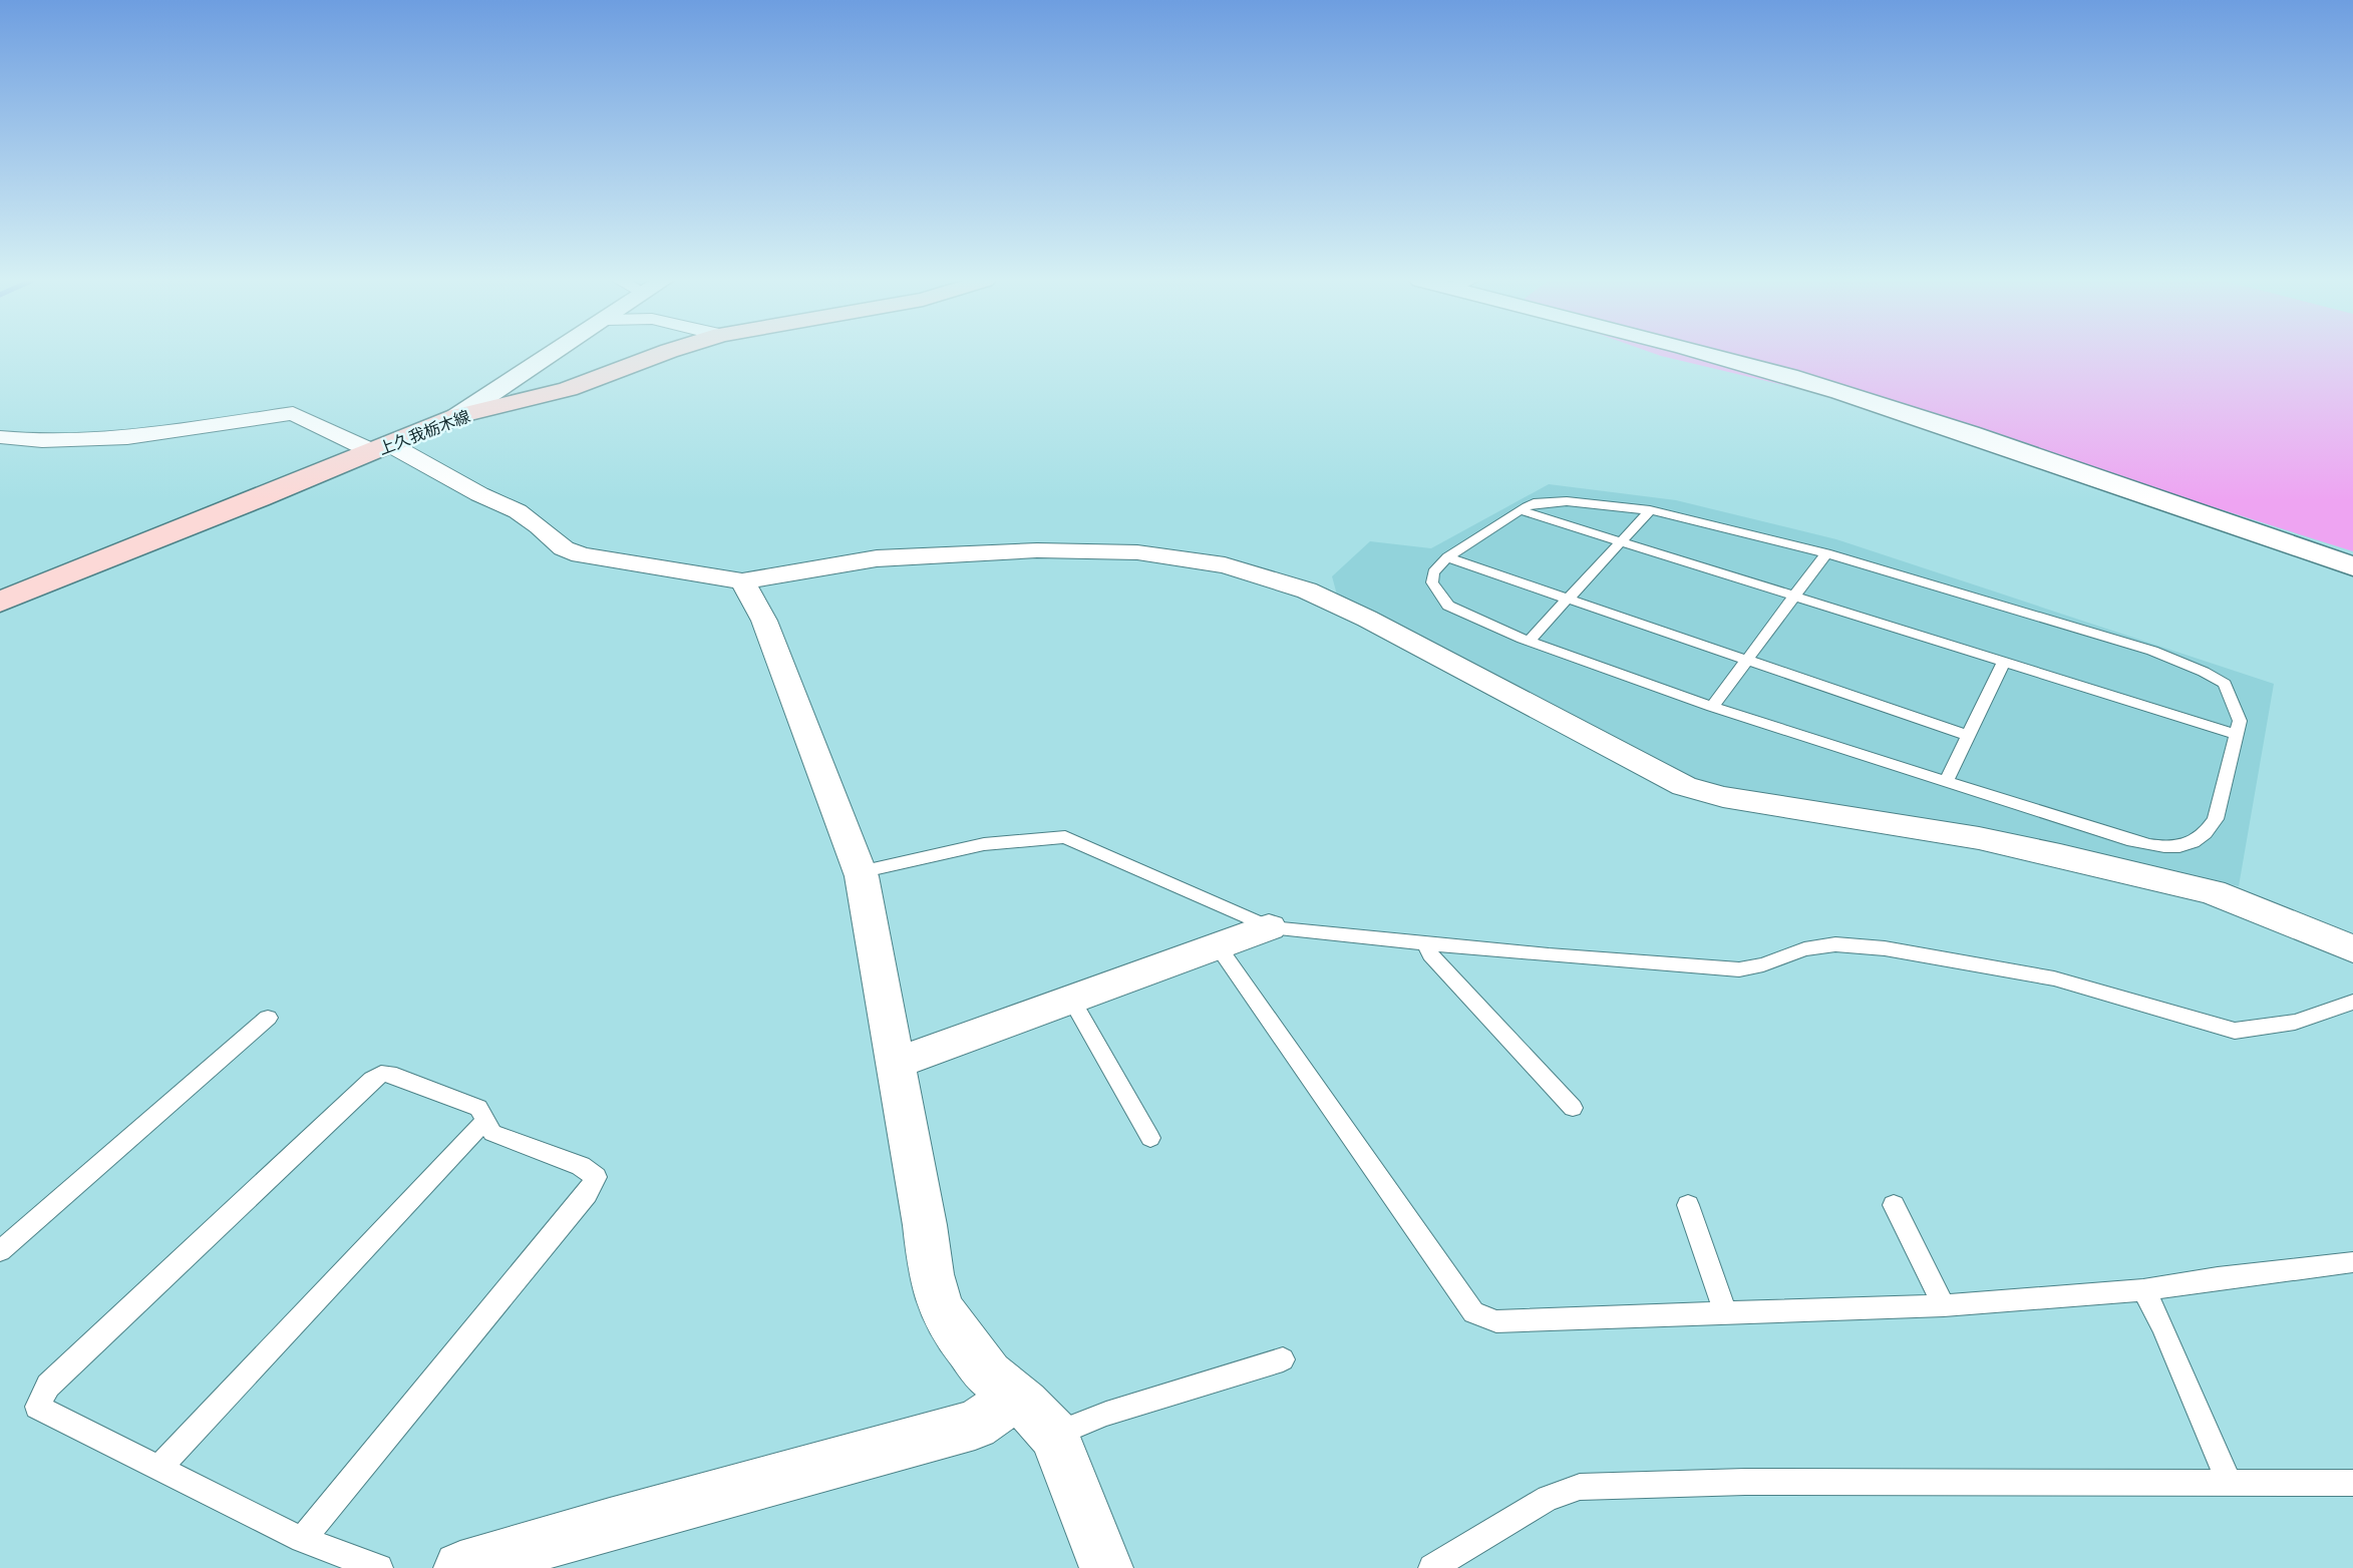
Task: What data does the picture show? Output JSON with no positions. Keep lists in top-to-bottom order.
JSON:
{
  "streets": {
    "main road": ["上久我栃木線"]
  }
}
